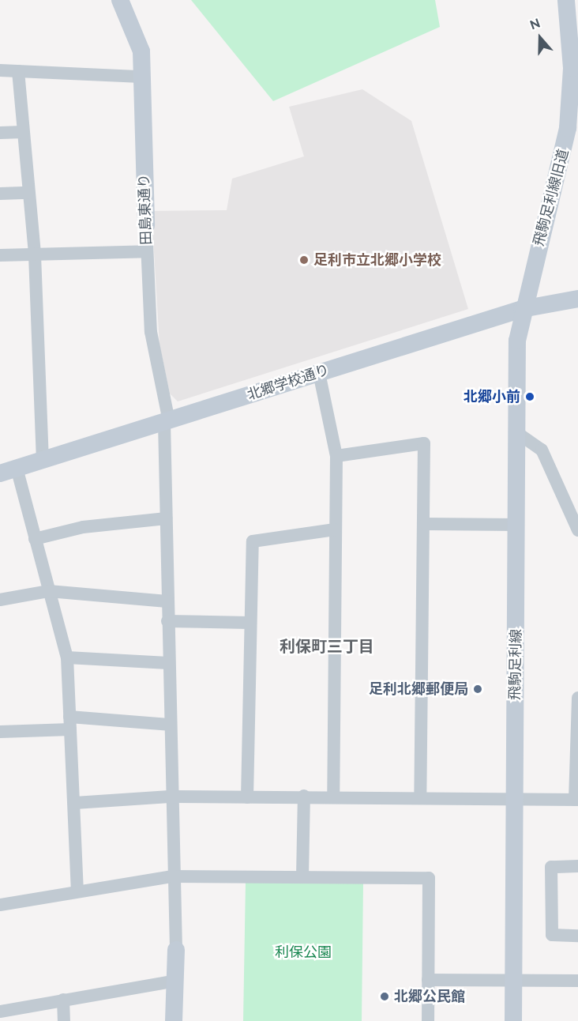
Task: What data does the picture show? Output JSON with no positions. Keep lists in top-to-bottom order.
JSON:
{
  "streets": {
    "street": [
      "飛駒足利線旧道",
      "田島東通り",
      "北郷学校通り",
      "飛駒足利線"
    ]
  },
  "crossings": [
    ["飛駒足利線旧道", "北郷学校通り"],
    ["飛駒足利線旧道", "飛駒足利線"],
    ["田島東通り", "北郷学校通り"],
    ["北郷学校通り", "飛駒足利線"]
  ],
  "districts": ["利保町三丁目"],
  "parks": ["利保公園"],
  "places": [
    "足利市立北郷小学校",
    "北郷小前",
    "足利北郷郵便局",
    "北郷公民館"
  ],
  "north": "top"
}
